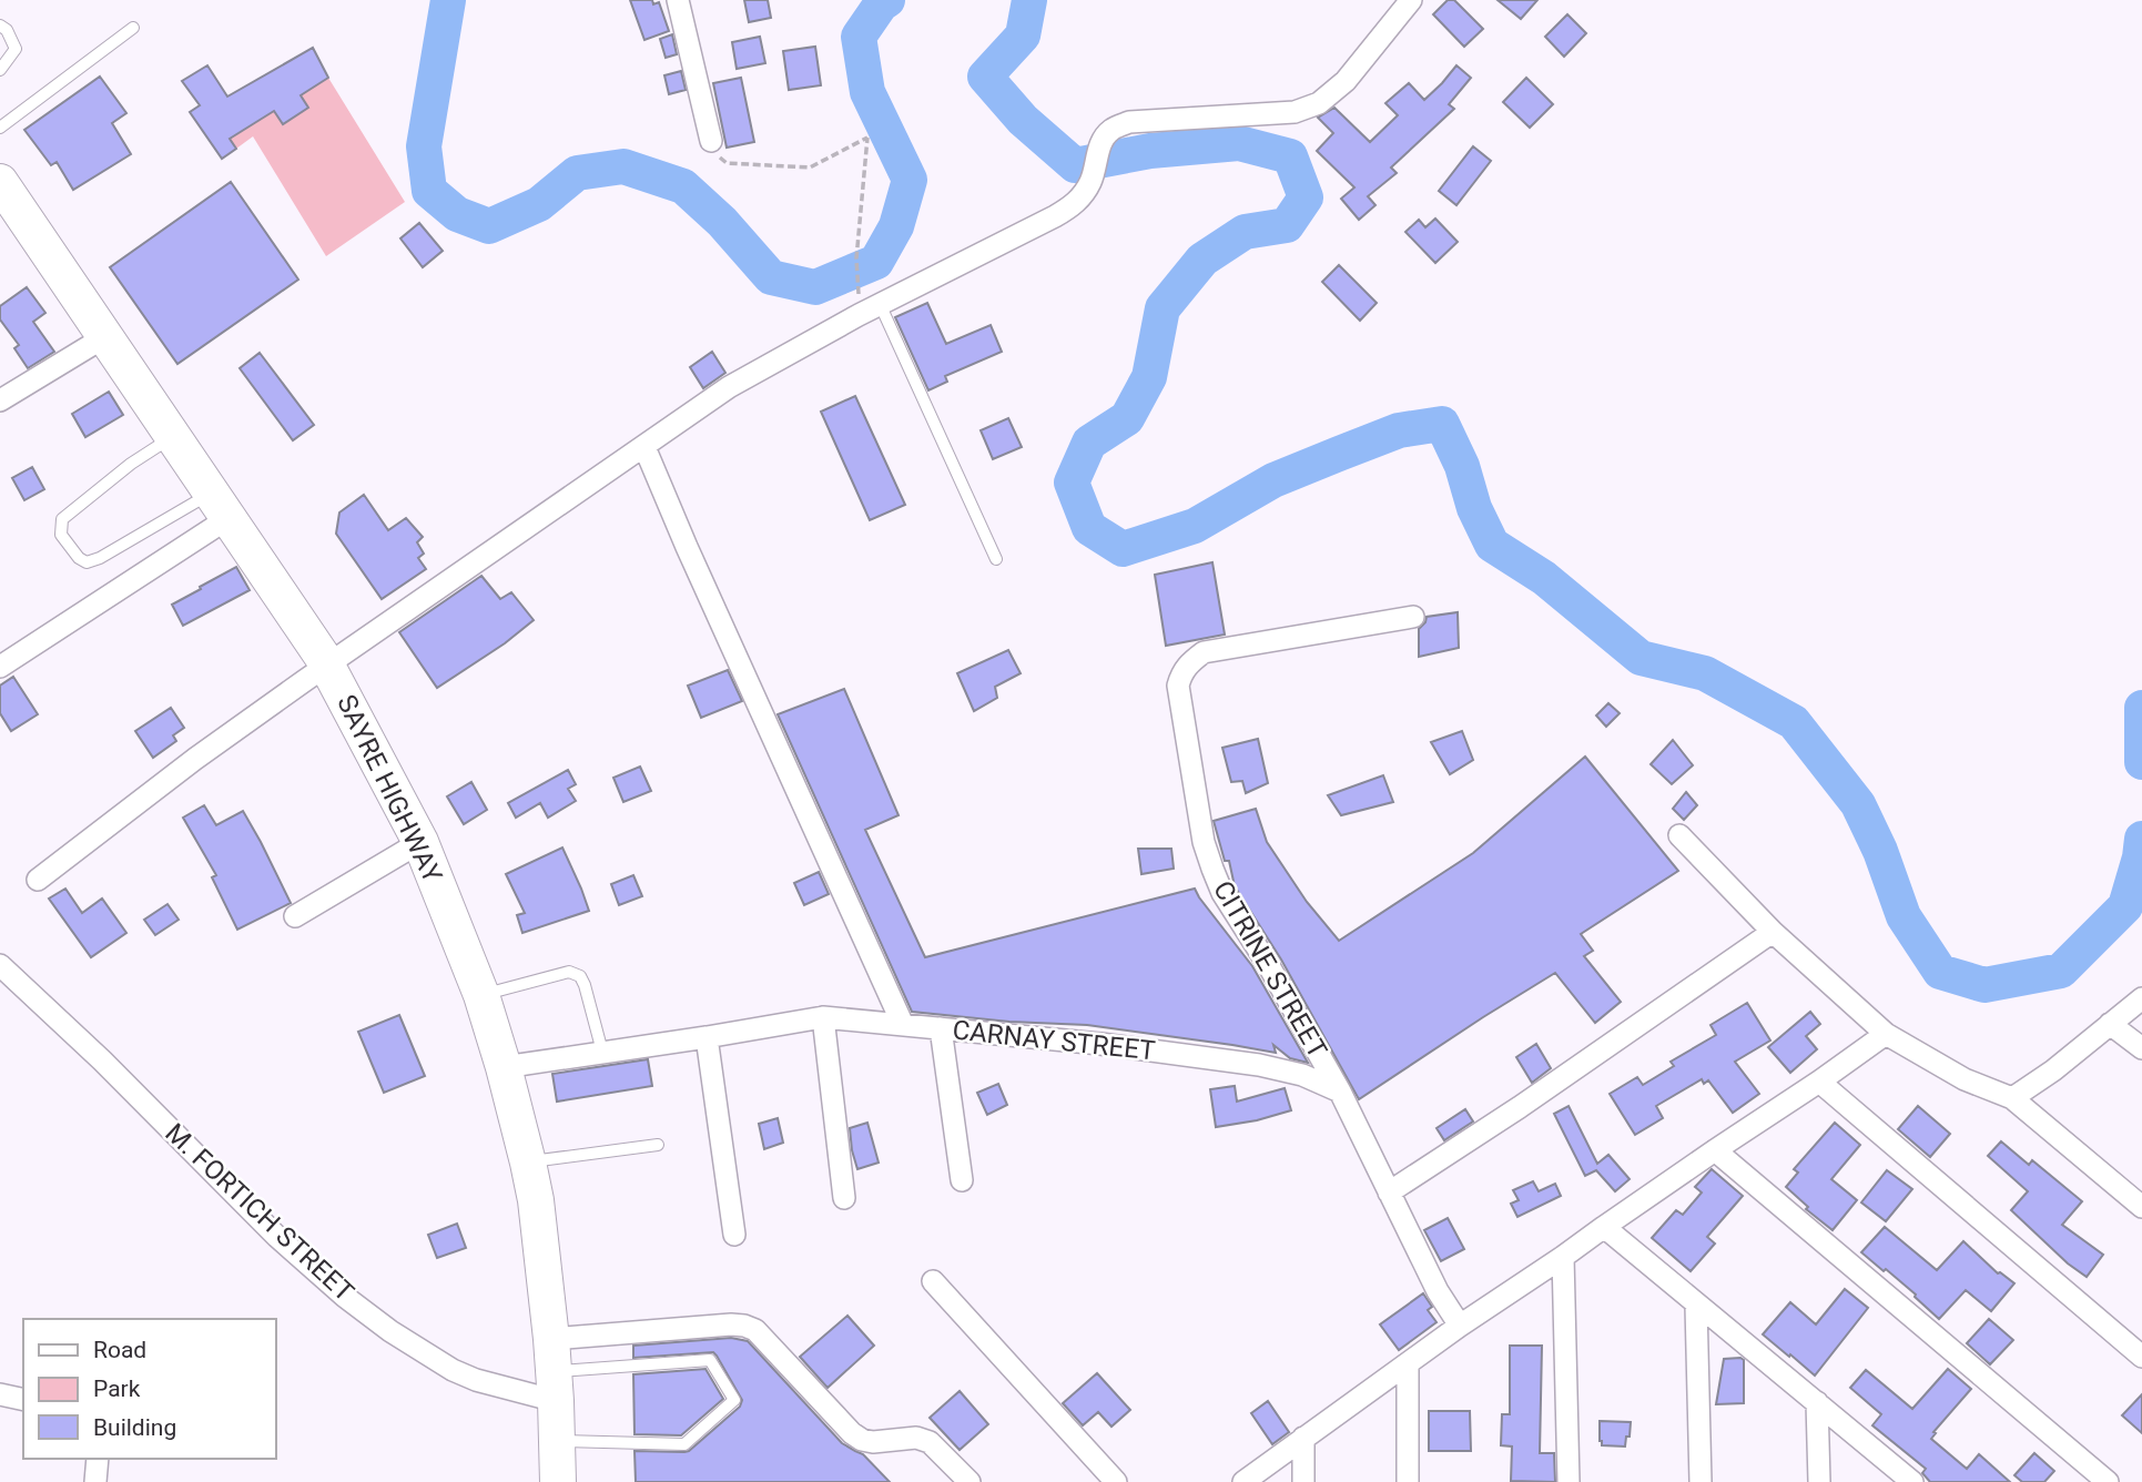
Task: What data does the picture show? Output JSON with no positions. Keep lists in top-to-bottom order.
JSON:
{
  "streets": {
    "highway": ["SAYRE HIGHWAY"],
    "street": ["CITRINE STREET", "CARNAY STREET", "M. FORTICH STREET"]
  },
  "crossings": [
    ["SAYRE HIGHWAY", "CARNAY STREET"],
    ["SAYRE HIGHWAY", "M. FORTICH STREET"],
    ["CITRINE STREET", "CARNAY STREET"]
  ],
  "legend": ["Road", "Park", "Building"]
}
